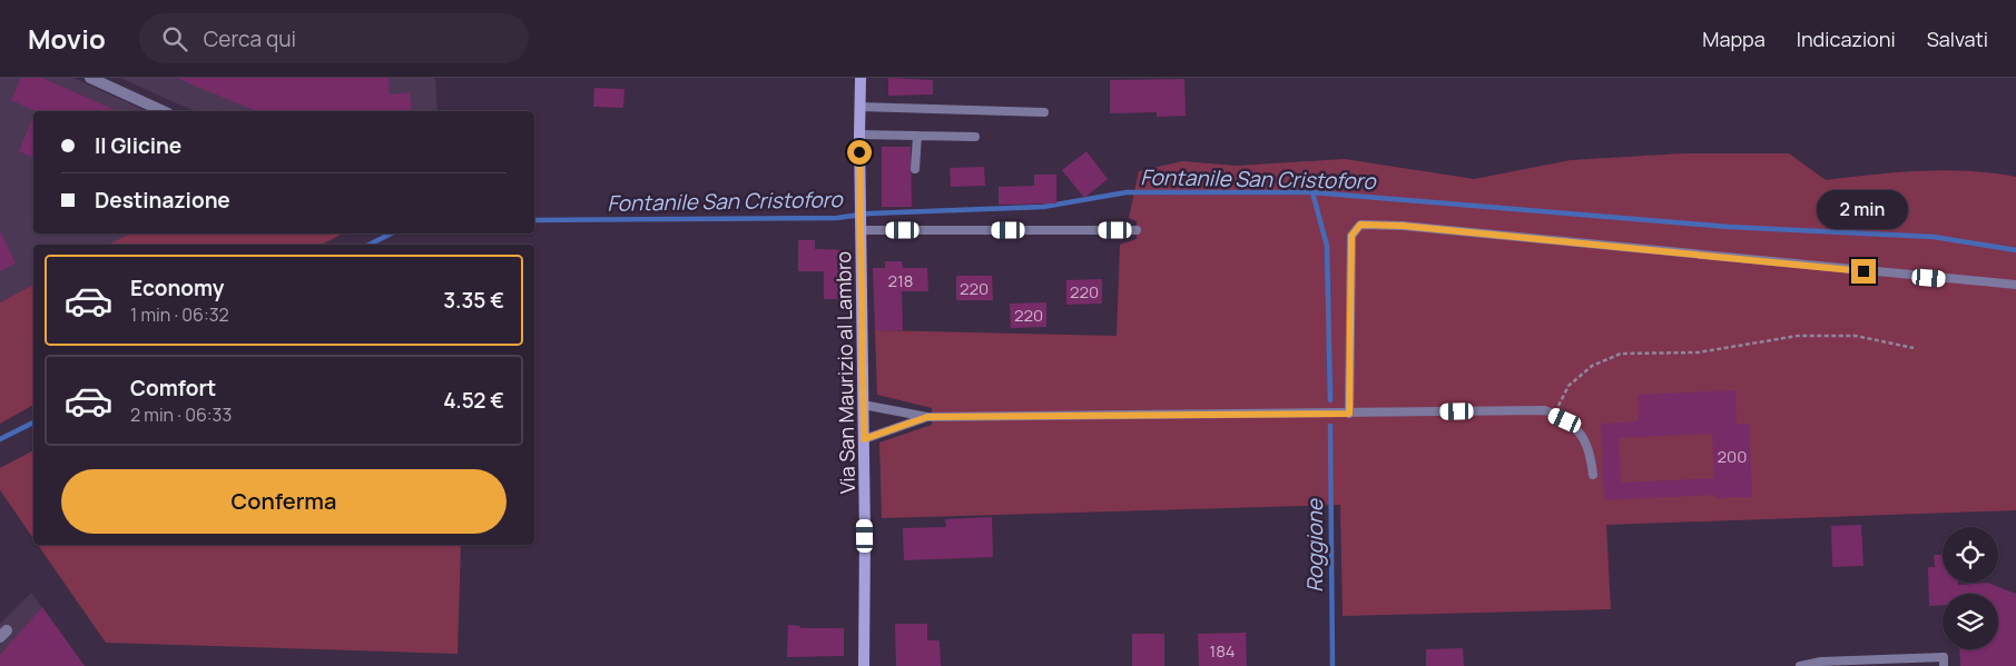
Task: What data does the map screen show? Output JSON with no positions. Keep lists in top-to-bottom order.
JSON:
{
  "streets": {
    "main road": ["Via San Maurizio al Lambro"]
  },
  "water": ["Fontanile San Cristoforo", "Roggione"],
  "house_numbers": [
    "218",
    "220",
    "220",
    "220",
    "200",
    "184"
  ],
  "page": {
    "header": "Movio",
    "search": "Cerca qui",
    "nav": ["Mappa", "Indicazioni", "Salvati"],
    "banner": ["Il Glicine", "Destinazione"],
    "bubble": "2 min",
    "list": [
      {
        "name": "Economy",
        "note": "1 min · 06:32",
        "value": "3.35 €"
      },
      {
        "name": "Comfort",
        "note": "2 min · 06:33",
        "value": "4.52 €"
      }
    ],
    "buttons": "Conferma"
  }
}
